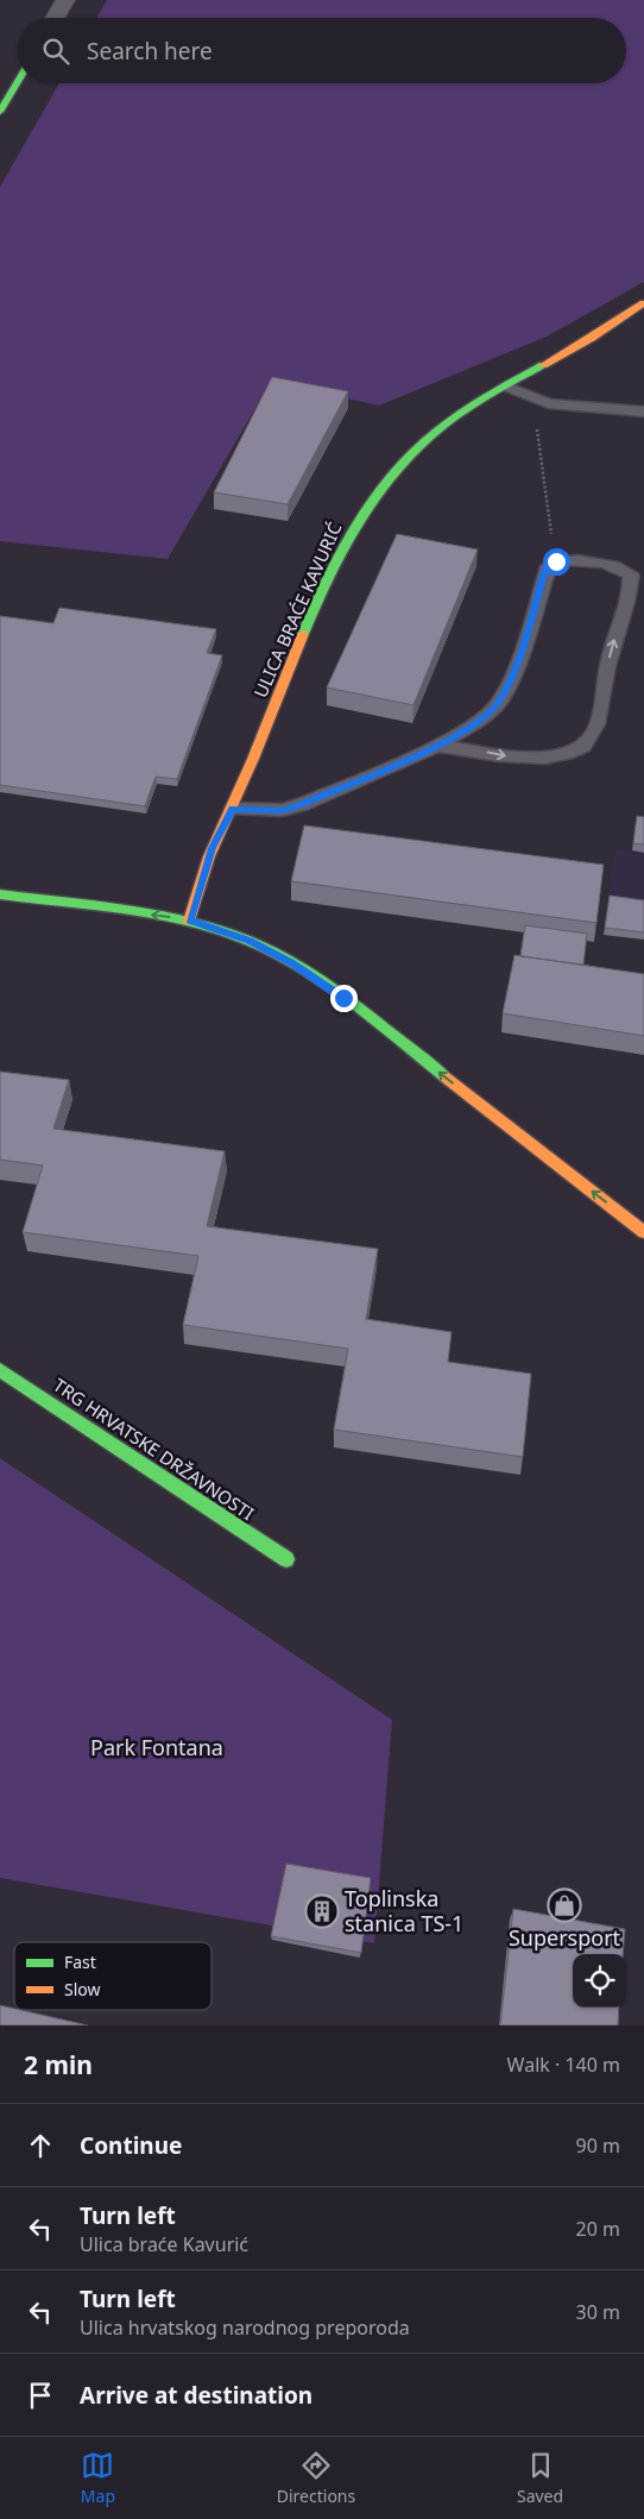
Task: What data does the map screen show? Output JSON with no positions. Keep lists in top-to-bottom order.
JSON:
{
  "streets": {
    "street": ["ULICA BRAĆE KAVURIĆ", "TRG HRVATSKE DRŽAVNOSTI"]
  },
  "parks": ["Park Fontana"],
  "places": {
    "shop": ["Supersport"],
    "building": ["Toplinska stanica TS-1"]
  },
  "legend": ["Fast", "Slow"],
  "page": {
    "search": "Search here",
    "heading": ["2 min", "Walk · 140 m"],
    "list": [
      ["Continue", "90 m"],
      ["Turn left", "Ulica braće Kavurić", "20 m"],
      ["Turn left", "Ulica hrvatskog narodnog preporoda", "30 m"],
      "Arrive at destination"
    ],
    "nav": ["Map", "Directions", "Saved"]
  }
}
